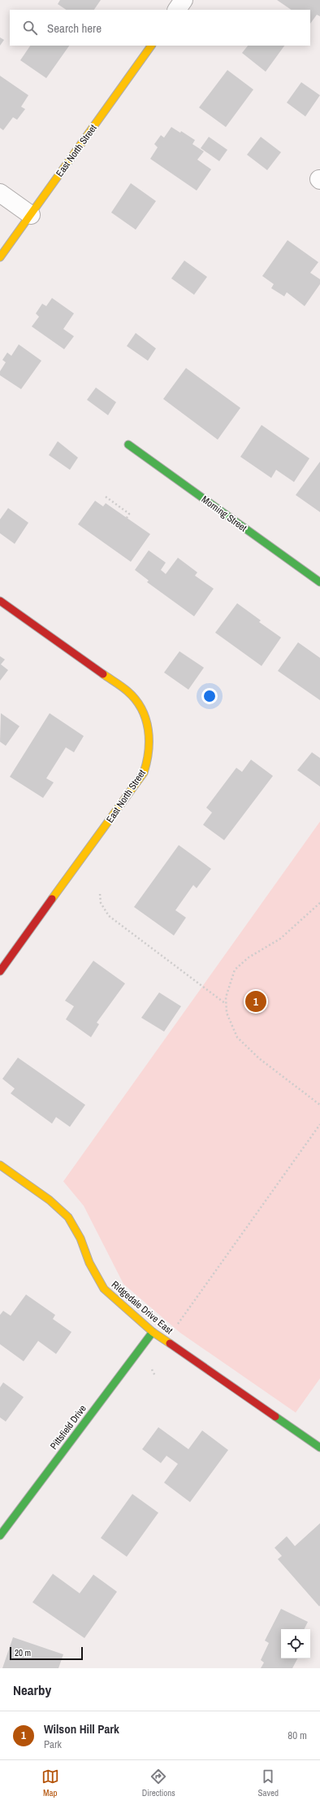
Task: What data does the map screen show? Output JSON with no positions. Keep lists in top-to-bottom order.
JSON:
{
  "streets": {
    "street": [
      "East North Street",
      "Morning Street",
      "Ridgedale Drive East",
      "Pittsfield Drive"
    ]
  },
  "crossings": [
    ["Ridgedale Drive East", "Pittsfield Drive"]
  ],
  "scale_bar": "20 m",
  "page": {
    "search": "Search here",
    "pins": "1",
    "scale": "20 m",
    "heading": "Nearby",
    "list": [
      {
        "mark": "1",
        "name": "Wilson Hill Park",
        "note": "Park",
        "value": "80 m"
      }
    ],
    "nav": ["Map", "Directions", "Saved"]
  }
}
